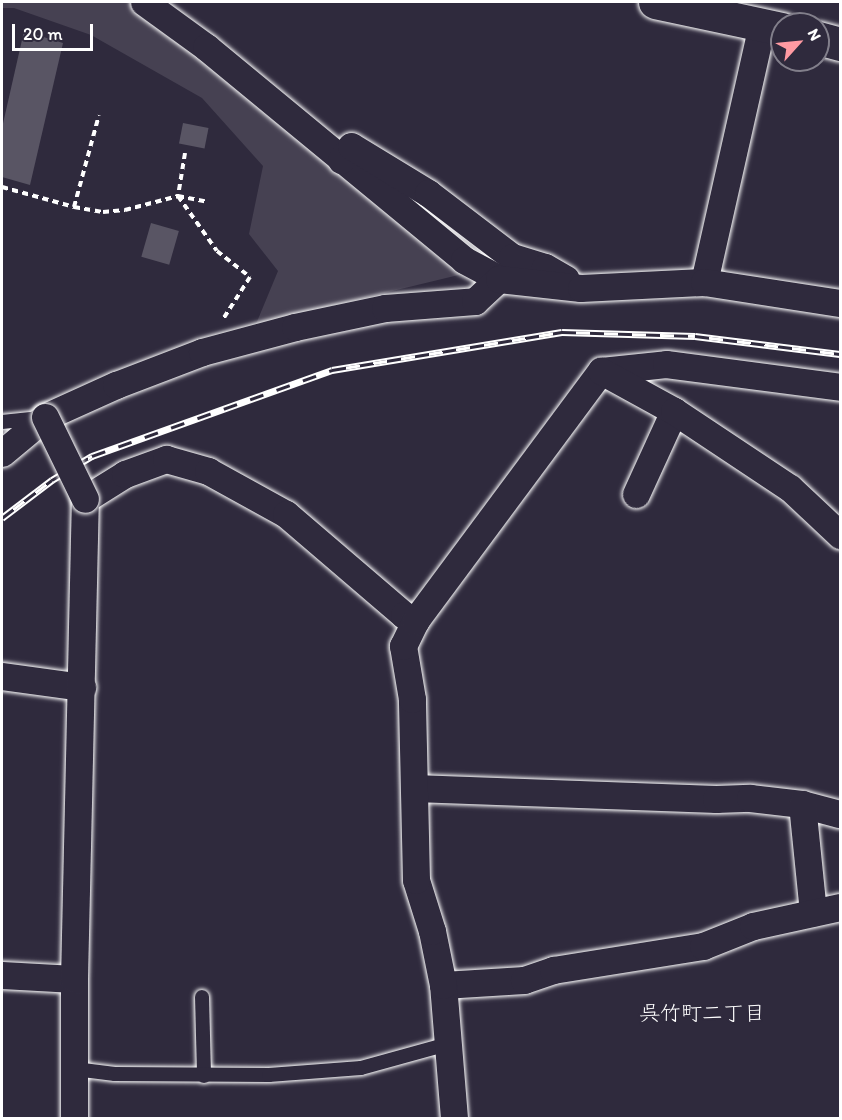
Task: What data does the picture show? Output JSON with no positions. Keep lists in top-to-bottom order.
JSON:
{
  "districts": ["呉竹町二丁目"],
  "scale_bar": "20 m",
  "north": "top right"
}
